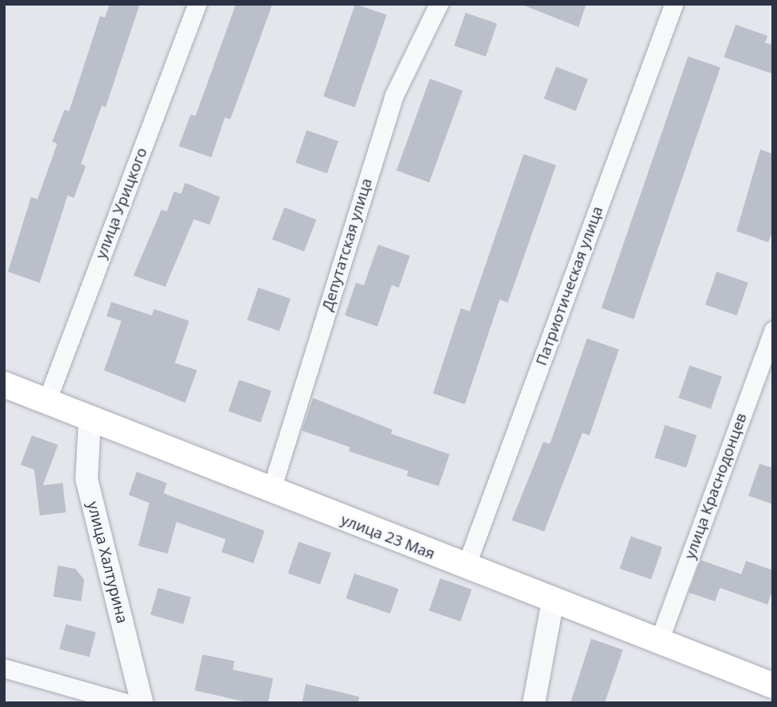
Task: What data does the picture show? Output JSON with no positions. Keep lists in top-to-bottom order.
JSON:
{
  "streets": {
    "main road": ["улица 23 Мая"],
    "street": [
      "улица Урицкого",
      "Депутатская улица",
      "Патриотическая улица",
      "улица Краснодонцев",
      "улица Халтурина"
    ]
  },
  "crossings": [
    ["улица Урицкого", "улица 23 Мая"],
    ["Депутатская улица", "улица 23 Мая"],
    ["Патриотическая улица", "улица 23 Мая"],
    ["улица Краснодонцев", "улица 23 Мая"],
    ["улица 23 Мая", "улица Халтурина"]
  ]
}
